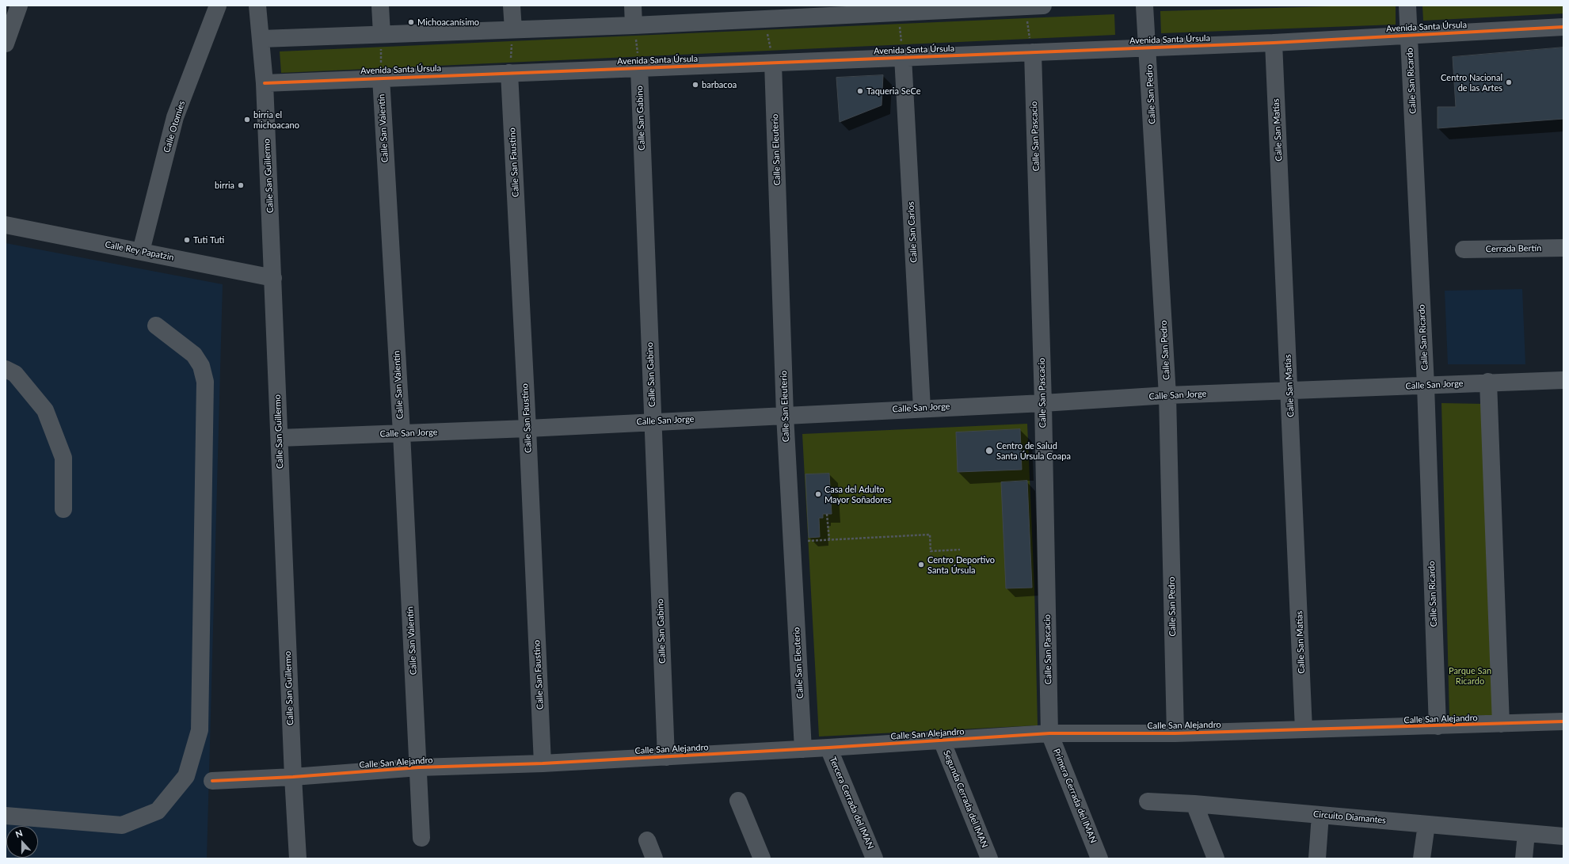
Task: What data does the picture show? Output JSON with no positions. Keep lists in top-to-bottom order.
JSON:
{
  "streets": {
    "street": [
      "Avenida Santa Úrsula",
      "Calle San Ricardo",
      "Calle San Pedro",
      "Calle San Gabino",
      "Calle Otomíes",
      "Calle San Valentín",
      "Calle San Matías",
      "Calle San Pascacio",
      "Calle San Eleuterio",
      "Calle San Faustino",
      "Calle San Guillermo",
      "Calle San Carlos",
      "Cerrada Bertín",
      "Calle Rey Papatzin",
      "Calle San Jorge",
      "Calle San Alejandro",
      "Primera Cerrada del IMAN",
      "Segunda Cerrada del IMAN",
      "Tercera Cerrada del IMAN",
      "Circuito Diamantes"
    ]
  },
  "crossings": [
    ["Avenida Santa Úrsula", "Calle San Ricardo"],
    ["Avenida Santa Úrsula", "Calle San Pedro"],
    ["Avenida Santa Úrsula", "Calle San Gabino"],
    ["Avenida Santa Úrsula", "Calle San Valentín"],
    ["Avenida Santa Úrsula", "Calle San Matías"],
    ["Avenida Santa Úrsula", "Calle San Pascacio"],
    ["Avenida Santa Úrsula", "Calle San Eleuterio"],
    ["Avenida Santa Úrsula", "Calle San Faustino"],
    ["Avenida Santa Úrsula", "Calle San Guillermo"],
    ["Avenida Santa Úrsula", "Calle San Carlos"],
    ["Calle San Ricardo", "Calle San Jorge"],
    ["Calle San Ricardo", "Calle San Alejandro"],
    ["Calle San Pedro", "Calle San Jorge"],
    ["Calle San Pedro", "Calle San Alejandro"],
    ["Calle San Gabino", "Calle San Jorge"],
    ["Calle San Gabino", "Calle San Alejandro"],
    ["Calle Otomíes", "Calle Rey Papatzin"],
    ["Calle San Valentín", "Calle San Jorge"],
    ["Calle San Valentín", "Calle San Alejandro"],
    ["Calle San Matías", "Calle San Jorge"],
    ["Calle San Matías", "Calle San Alejandro"],
    ["Calle San Pascacio", "Calle San Jorge"],
    ["Calle San Pascacio", "Calle San Alejandro"],
    ["Calle San Pascacio", "Primera Cerrada del IMAN"],
    ["Calle San Eleuterio", "Calle San Jorge"],
    ["Calle San Eleuterio", "Calle San Alejandro"],
    ["Calle San Faustino", "Calle San Jorge"],
    ["Calle San Faustino", "Calle San Alejandro"],
    ["Calle San Guillermo", "Calle Rey Papatzin"],
    ["Calle San Guillermo", "Calle San Jorge"],
    ["Calle San Guillermo", "Calle San Alejandro"],
    ["Calle San Carlos", "Calle San Jorge"],
    ["Calle San Alejandro", "Primera Cerrada del IMAN"],
    ["Calle San Alejandro", "Segunda Cerrada del IMAN"],
    ["Calle San Alejandro", "Tercera Cerrada del IMAN"]
  ],
  "parks": ["Parque San Ricardo"],
  "places": [
    "Michoacanísimo",
    "Centro Nacional de las Artes",
    "barbacoa",
    "Taqueria SeCe",
    "birria el michoacano",
    "birria",
    "Tuti Tuti",
    "Centro de Salud Santa Úrsula Coapa",
    "Casa del Adulto Mayor Soñadores",
    "Centro Deportivo Santa Úrsula"
  ],
  "north": "top"
}
